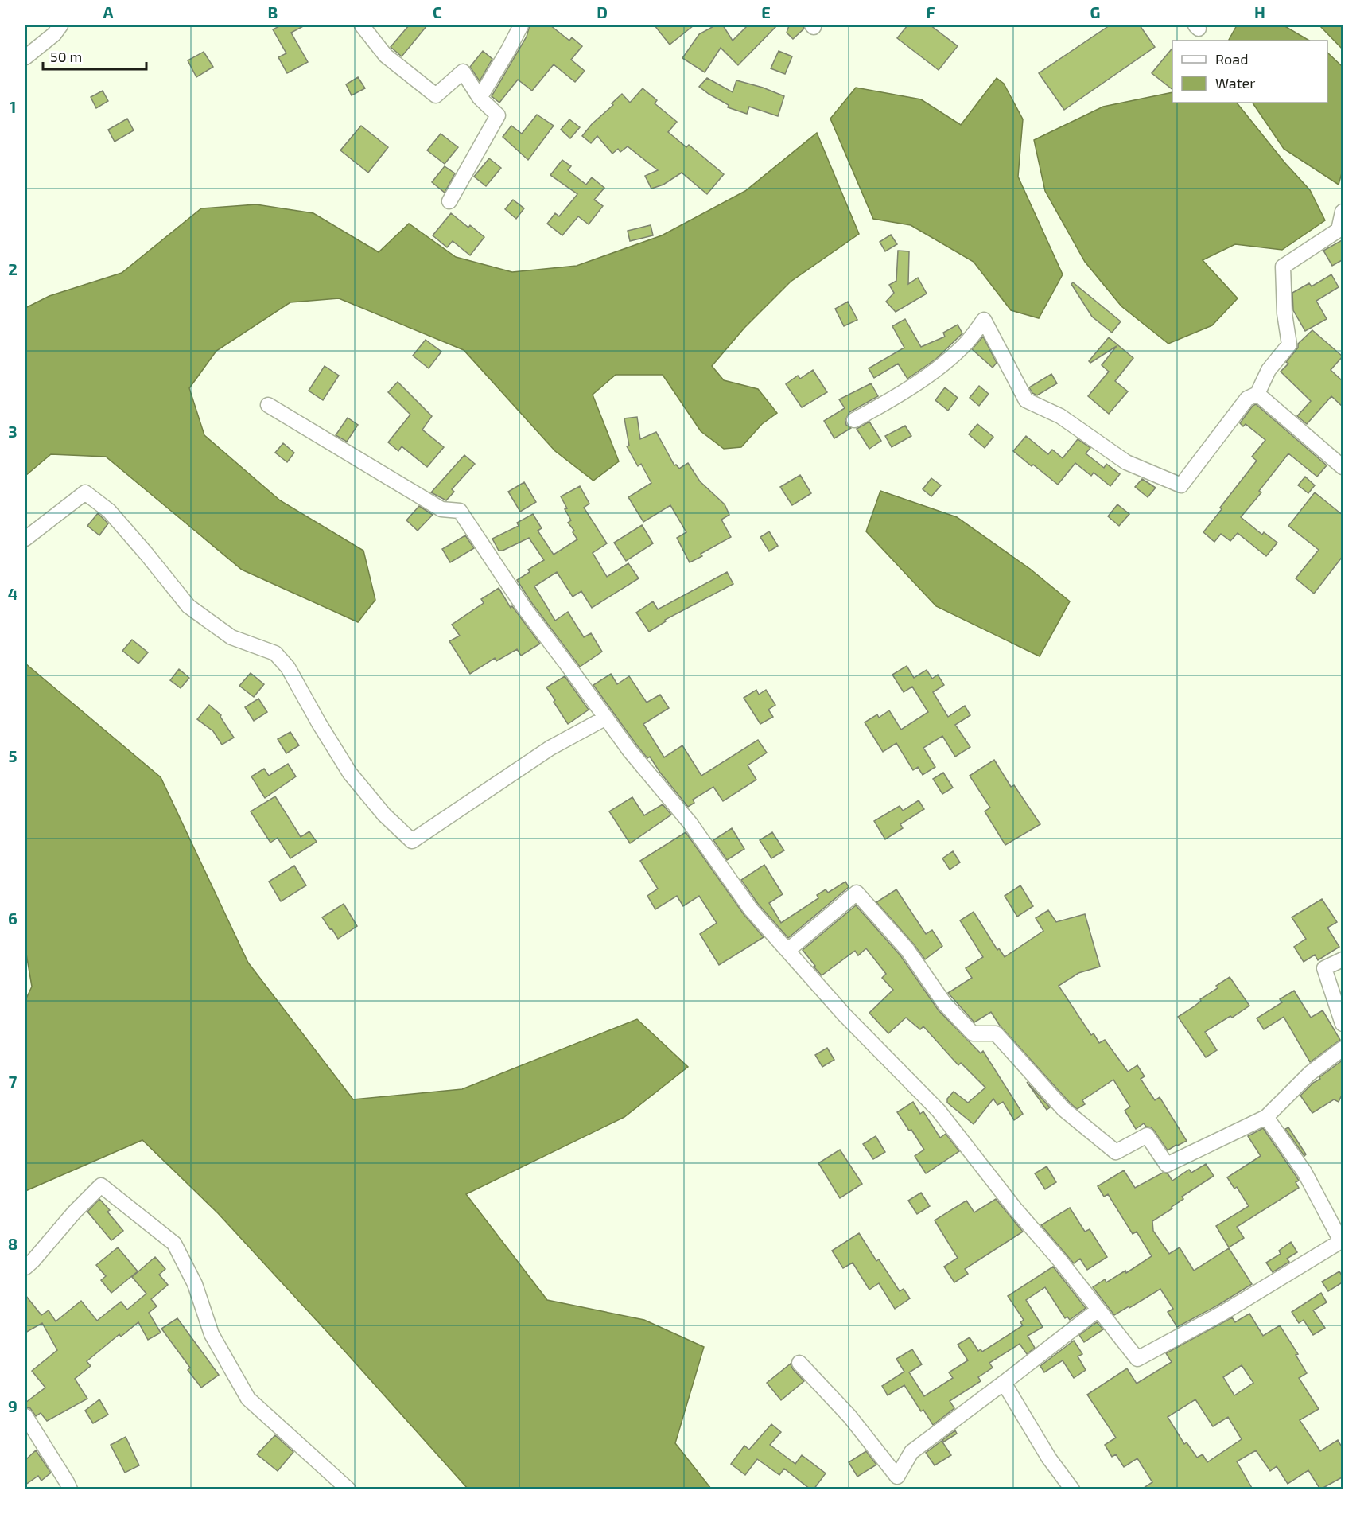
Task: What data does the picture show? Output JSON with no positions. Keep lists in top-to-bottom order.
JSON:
{
  "legend": ["Road", "Water"],
  "scale_bar": "50 m",
  "grid": {
    "columns": [
      "A",
      "B",
      "C",
      "D",
      "E",
      "F",
      "G",
      "H"
    ],
    "rows": [
      "1",
      "2",
      "3",
      "4",
      "5",
      "6",
      "7",
      "8",
      "9"
    ]
  }
}
